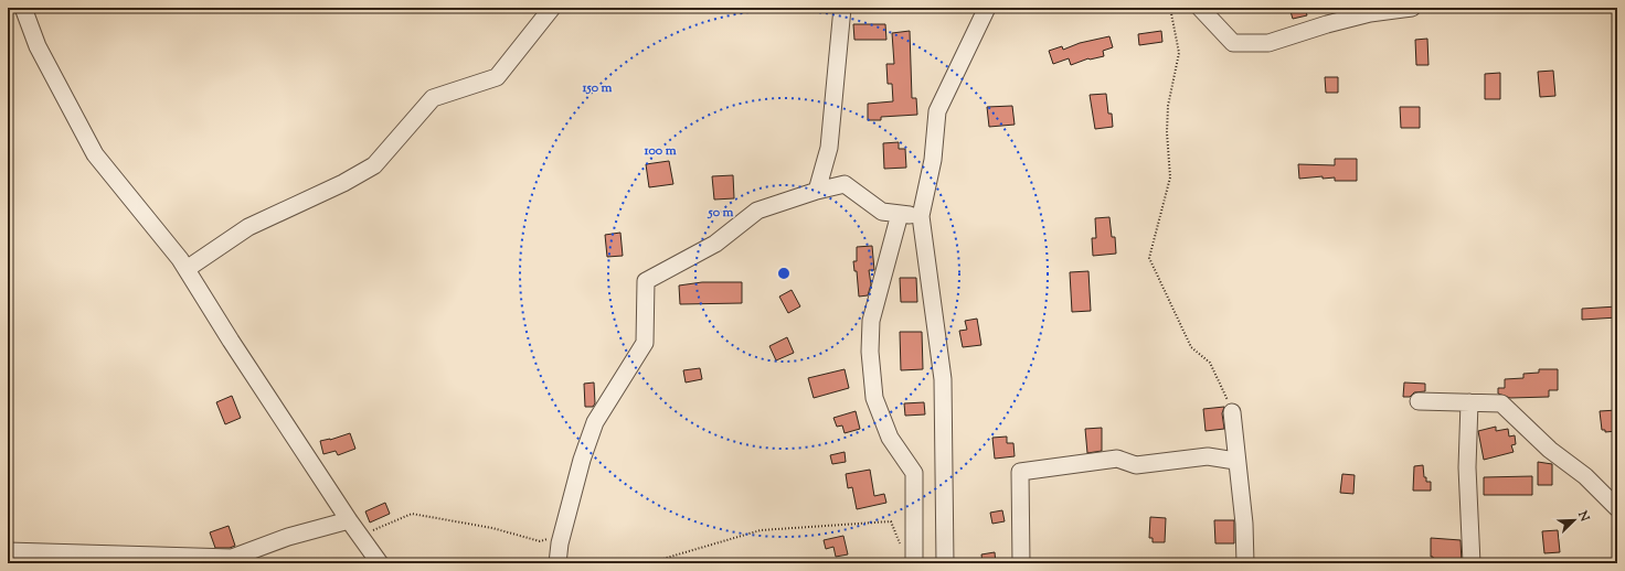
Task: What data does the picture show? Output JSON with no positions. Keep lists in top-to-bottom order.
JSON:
{
  "north": "top right",
  "rings": ["150 m", "100 m", "50 m"]
}
